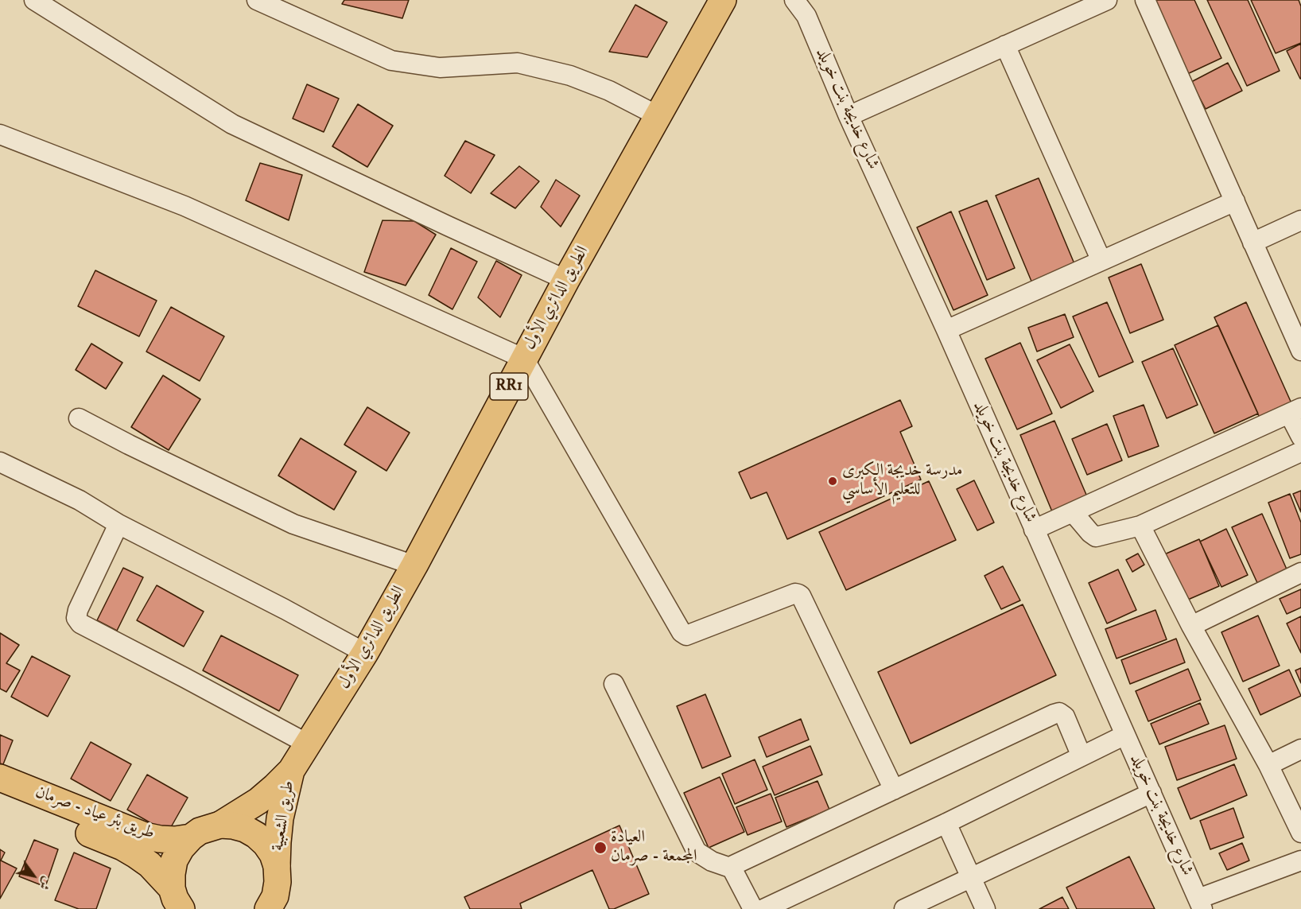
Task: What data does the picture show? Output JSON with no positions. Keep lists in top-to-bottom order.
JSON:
{
  "streets": {
    "main road": [
      "الطريق الدائري الأول",
      "RR1",
      "طريق بئر عياد - صرمان",
      "طريق الشعبية"
    ],
    "street": ["شارع خديجة بنت خويلد"]
  },
  "crossings": [
    ["الطريق الدائري الأول", "طريق الشعبية"]
  ],
  "places": ["مدرسة خديجة الكبرى للتعليم الأساسي", "العيادة المجمعة - صرمان"],
  "north": "bottom right"
}
